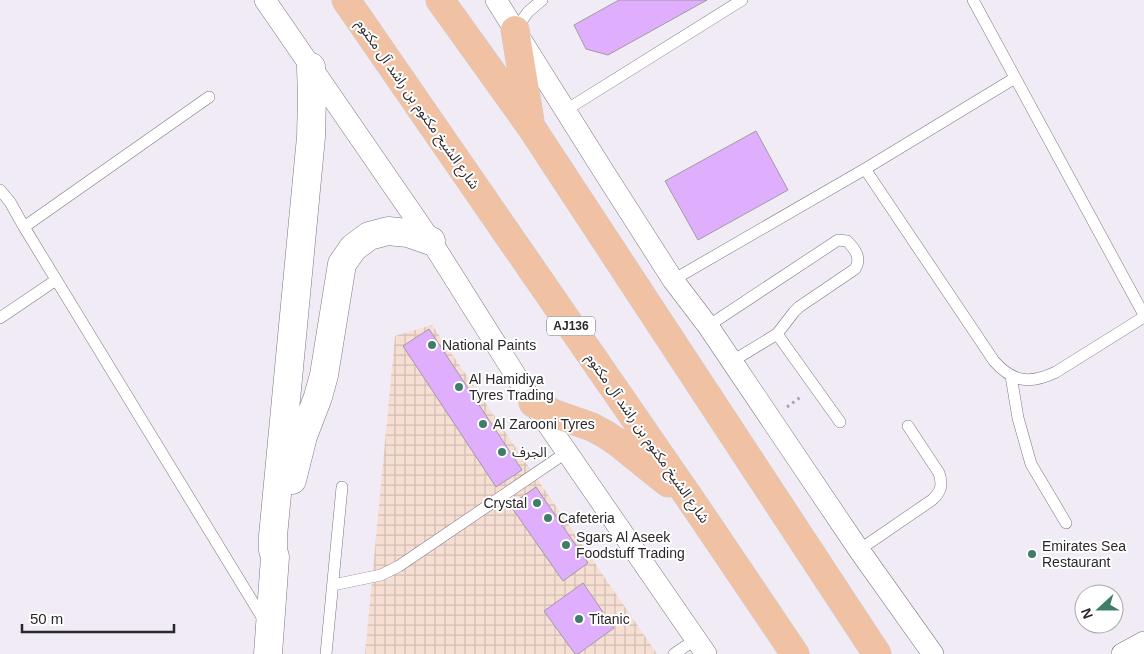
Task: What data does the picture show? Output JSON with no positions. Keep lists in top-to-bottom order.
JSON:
{
  "streets": {
    "main road": ["شارع الشيخ مكتوم بن راشد آل مكتوم", "AJ136"]
  },
  "places": [
    "National Paints",
    "Al Hamidiya Tyres Trading",
    "Al Zarooni Tyres",
    "الجرف",
    "Crystal",
    "Cafeteria",
    "Sgars Al Aseek Foodstuff Trading",
    "Emirates Sea Restaurant",
    "Titanic"
  ],
  "scale_bar": "50 m",
  "north": "left"
}
